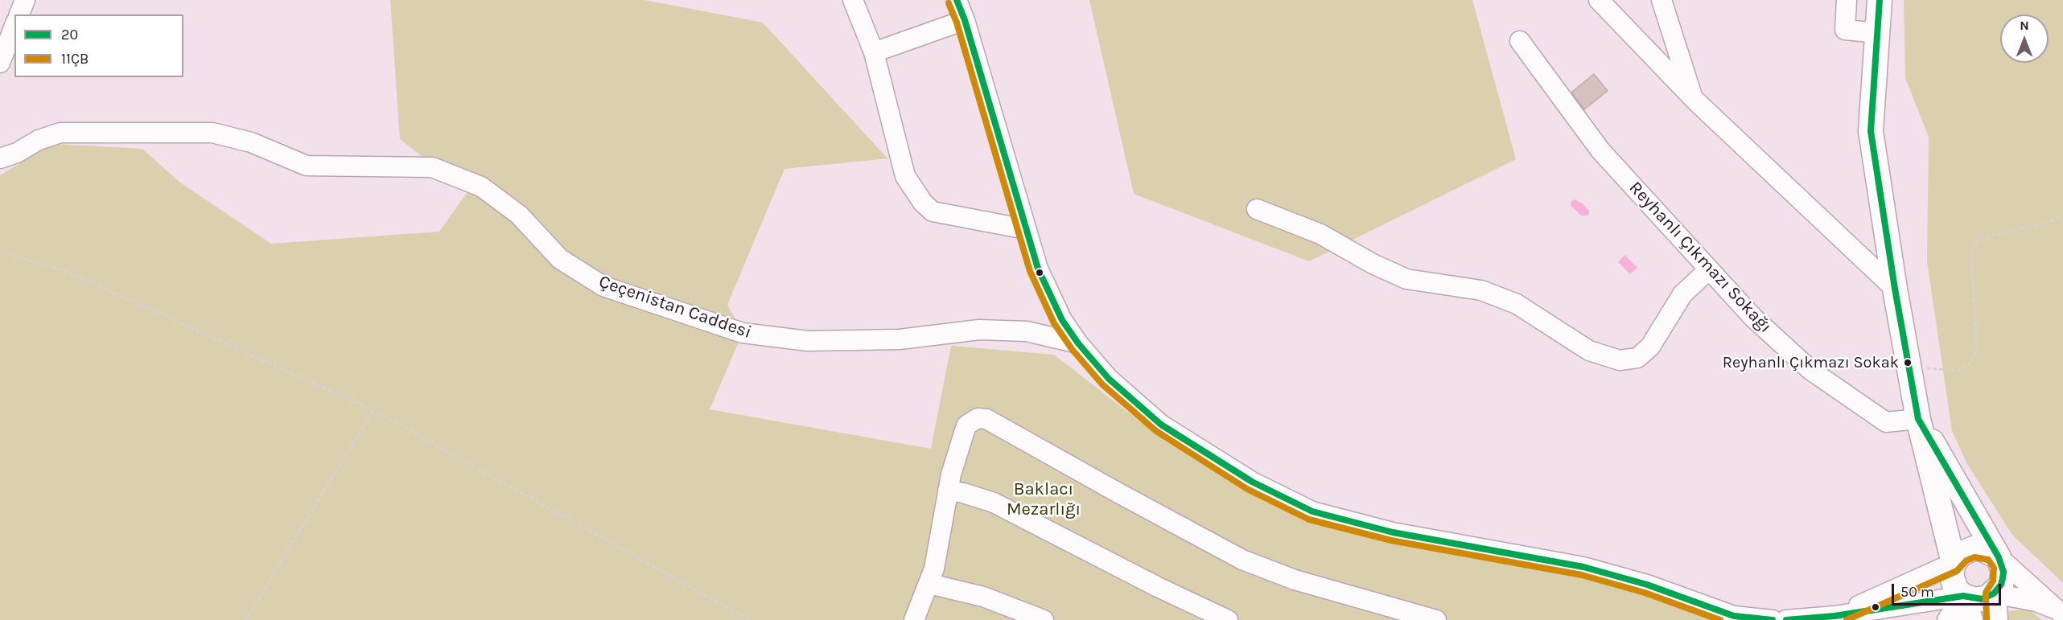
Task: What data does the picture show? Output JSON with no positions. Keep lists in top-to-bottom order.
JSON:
{
  "streets": {
    "street": ["Reyhanlı Çıkmazı Sokağı", "Çeçenistan Caddesi"]
  },
  "parks": ["Baklacı Mezarlığı"],
  "places": ["Reyhanlı Çıkmazı Sokak"],
  "lines": ["transit line 20", "transit line 11ÇB"],
  "legend": ["20", "11ÇB"],
  "scale_bar": "50 m",
  "north": "top"
}
